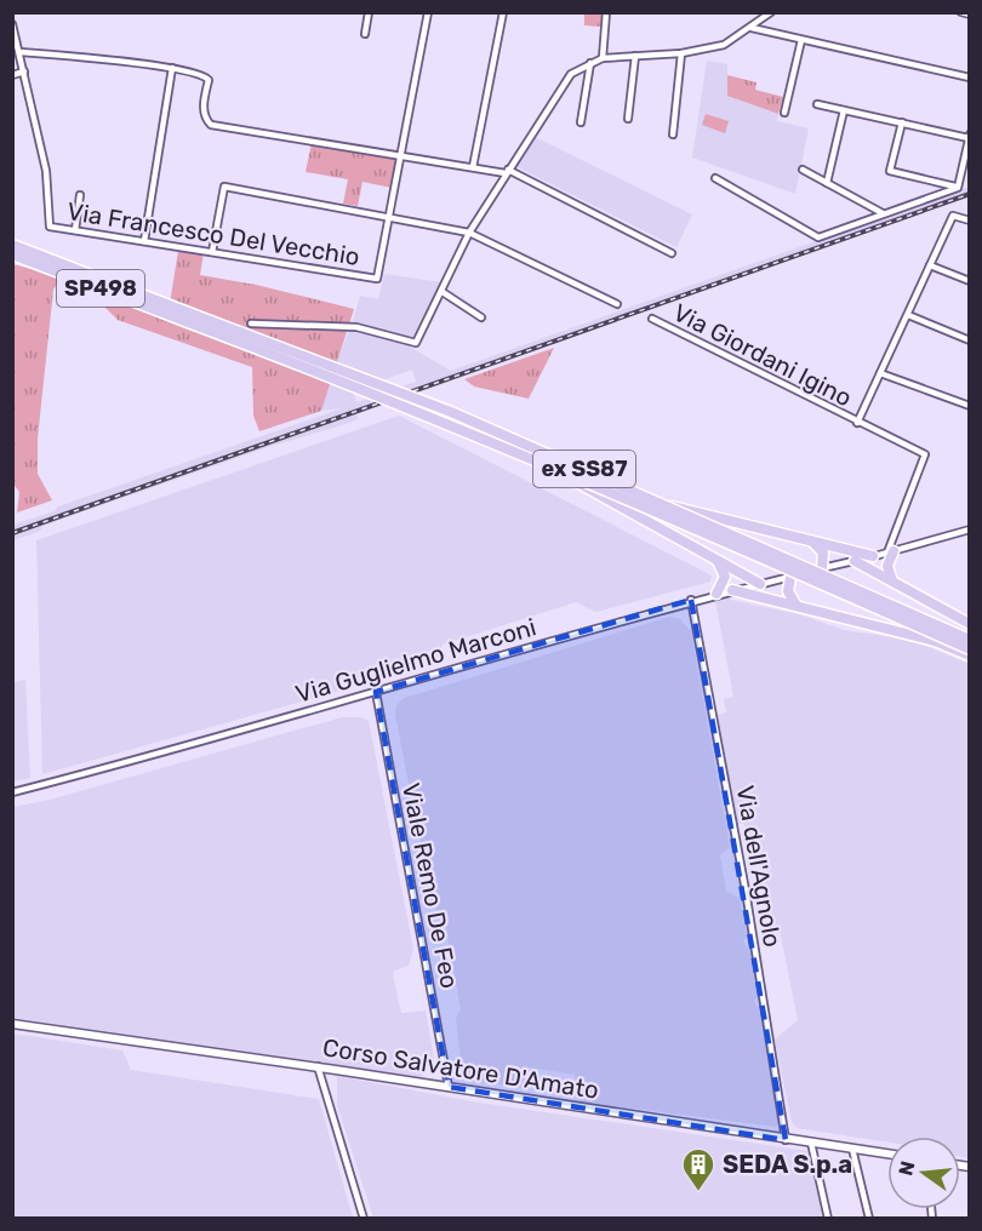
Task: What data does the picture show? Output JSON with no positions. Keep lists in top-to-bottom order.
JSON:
{
  "streets": {
    "highway": ["SP498", "ex SS87"],
    "street": [
      "Via Francesco Del Vecchio",
      "Via Giordani Igino",
      "Via Guglielmo Marconi",
      "Via dell'Agnolo",
      "Viale Remo De Feo",
      "Corso Salvatore D'Amato"
    ]
  },
  "crossings": [
    ["SP498", "ex SS87"],
    ["Via Giordani Igino", "Via Guglielmo Marconi"],
    ["Via Guglielmo Marconi", "Via dell'Agnolo"],
    ["Via Guglielmo Marconi", "Viale Remo De Feo"],
    ["Via dell'Agnolo", "Corso Salvatore D'Amato"],
    ["Viale Remo De Feo", "Corso Salvatore D'Amato"]
  ],
  "places": {
    "building": ["SEDA S.p.a"]
  },
  "north": "left"
}
